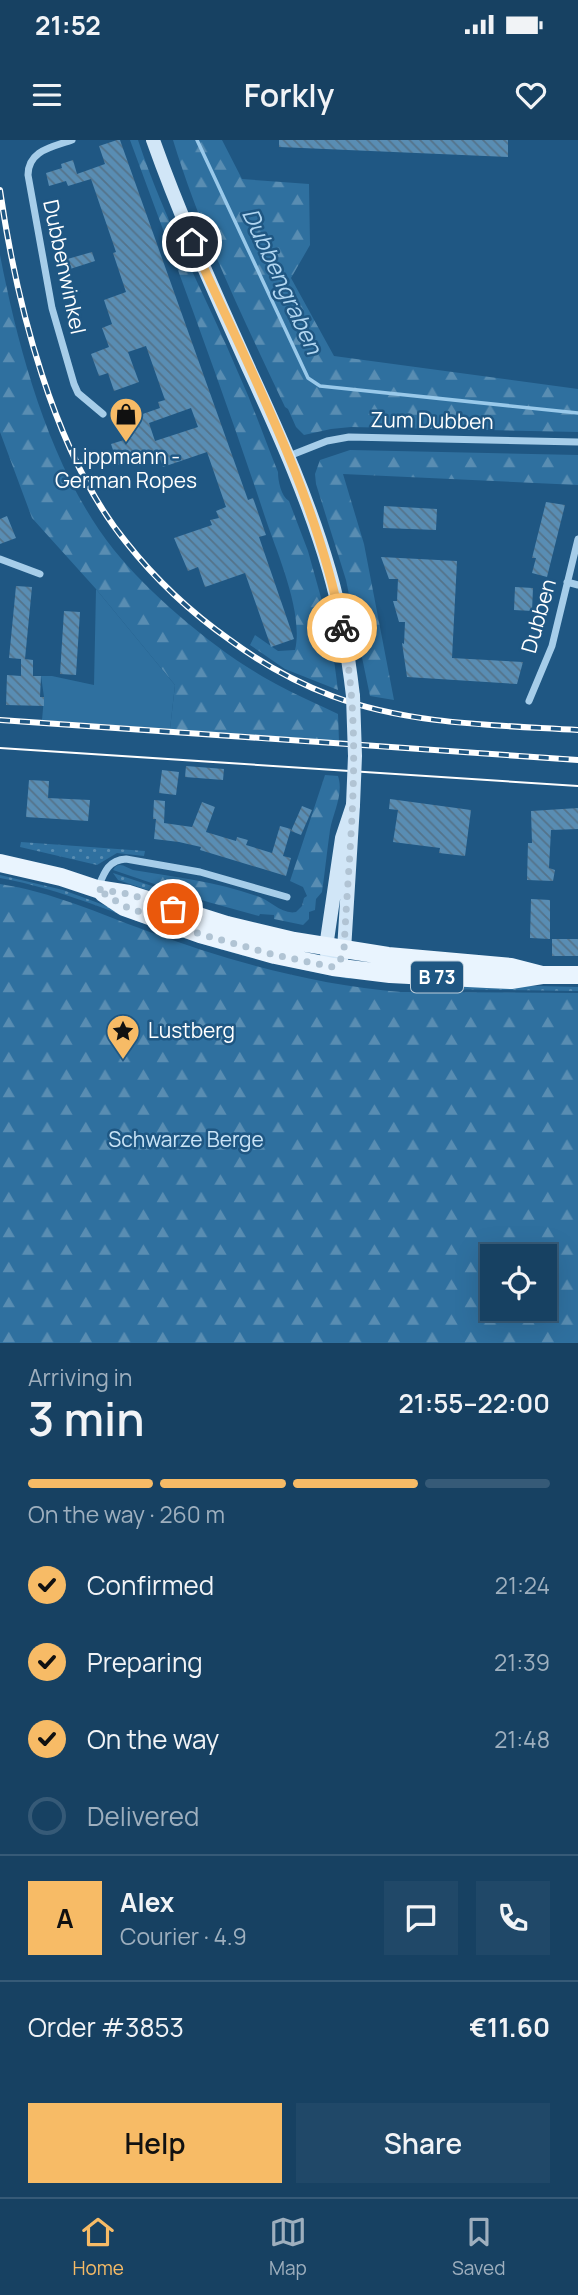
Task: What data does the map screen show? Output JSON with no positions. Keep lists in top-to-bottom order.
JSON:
{
  "streets": {
    "main road": ["B 73"],
    "street": ["Dubbenwinkel", "Zum Dubben", "Dubben"]
  },
  "water": ["Dubbengraben"],
  "parks": ["Schwarze Berge"],
  "places": {
    "shop": ["Lippmann - German Ropes"],
    "place": ["Lustberg"]
  },
  "page": {
    "status": "21:52",
    "header": "Forkly",
    "heading": ["3 min", "Arriving in", "21:55–22:00"],
    "panel": [
      "Alex",
      "Courier · 4.9",
      "Order #3853",
      "€11.60"
    ],
    "bar": "On the way · 260 m",
    "list": [
      ["Confirmed", "21:24"],
      ["Preparing", "21:39"],
      ["On the way", "21:48"],
      "Delivered"
    ],
    "round": "A",
    "buttons": ["Help", "Share"],
    "tabs": ["Home", "Map", "Saved"]
  }
}
